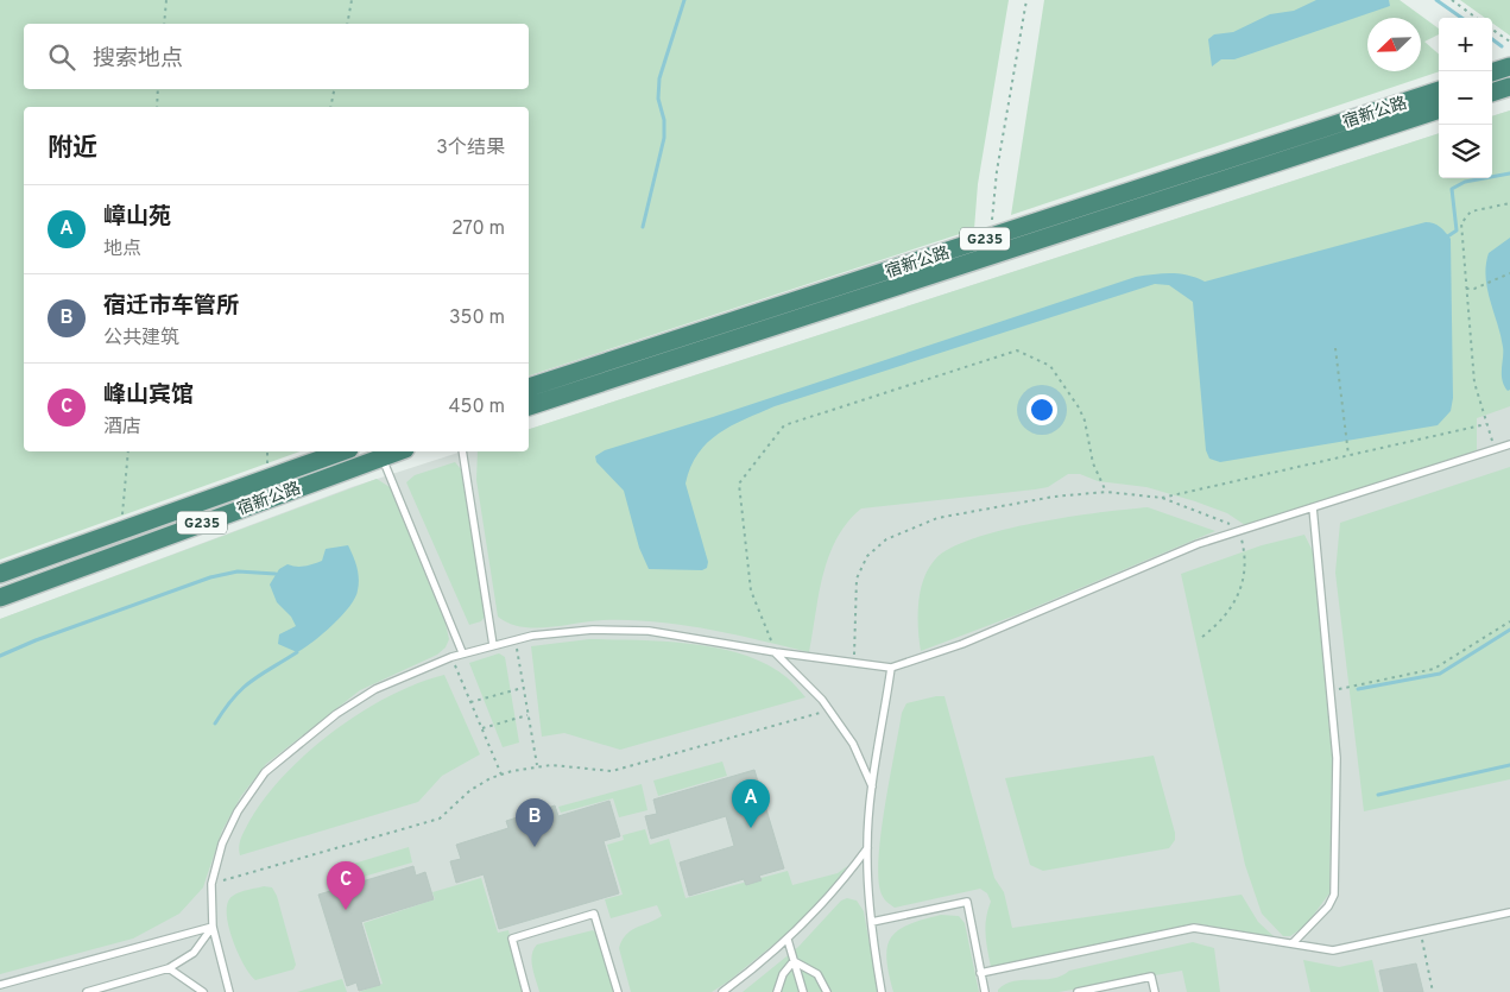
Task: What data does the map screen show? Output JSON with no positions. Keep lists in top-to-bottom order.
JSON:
{
  "streets": {
    "highway": ["宿新公路", "G235"]
  },
  "north": "bottom left",
  "page": {
    "map_buttons": ["+", "−"],
    "search": "搜索地点",
    "heading": ["附近", "3个结果"],
    "list": [
      {
        "mark": "A",
        "name": "嶂山苑",
        "note": "地点",
        "value": "270 m"
      },
      {
        "mark": "B",
        "name": "宿迁市车管所",
        "note": "公共建筑",
        "value": "350 m"
      },
      {
        "mark": "C",
        "name": "峰山宾馆",
        "note": "酒店",
        "value": "450 m"
      }
    ],
    "pins": ["A", "B", "C"]
  }
}
